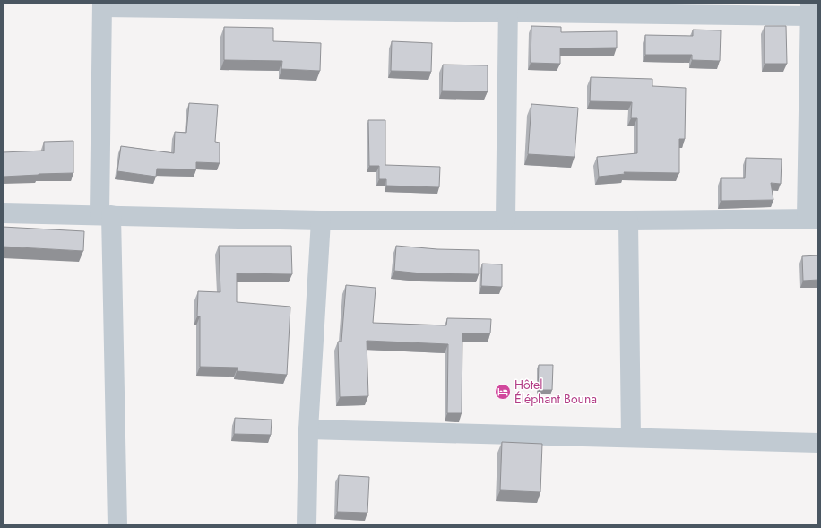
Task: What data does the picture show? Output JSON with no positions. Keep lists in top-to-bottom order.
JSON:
{
  "places": {
    "hotel": ["Hôtel Éléphant Bouna"]
  }
}
